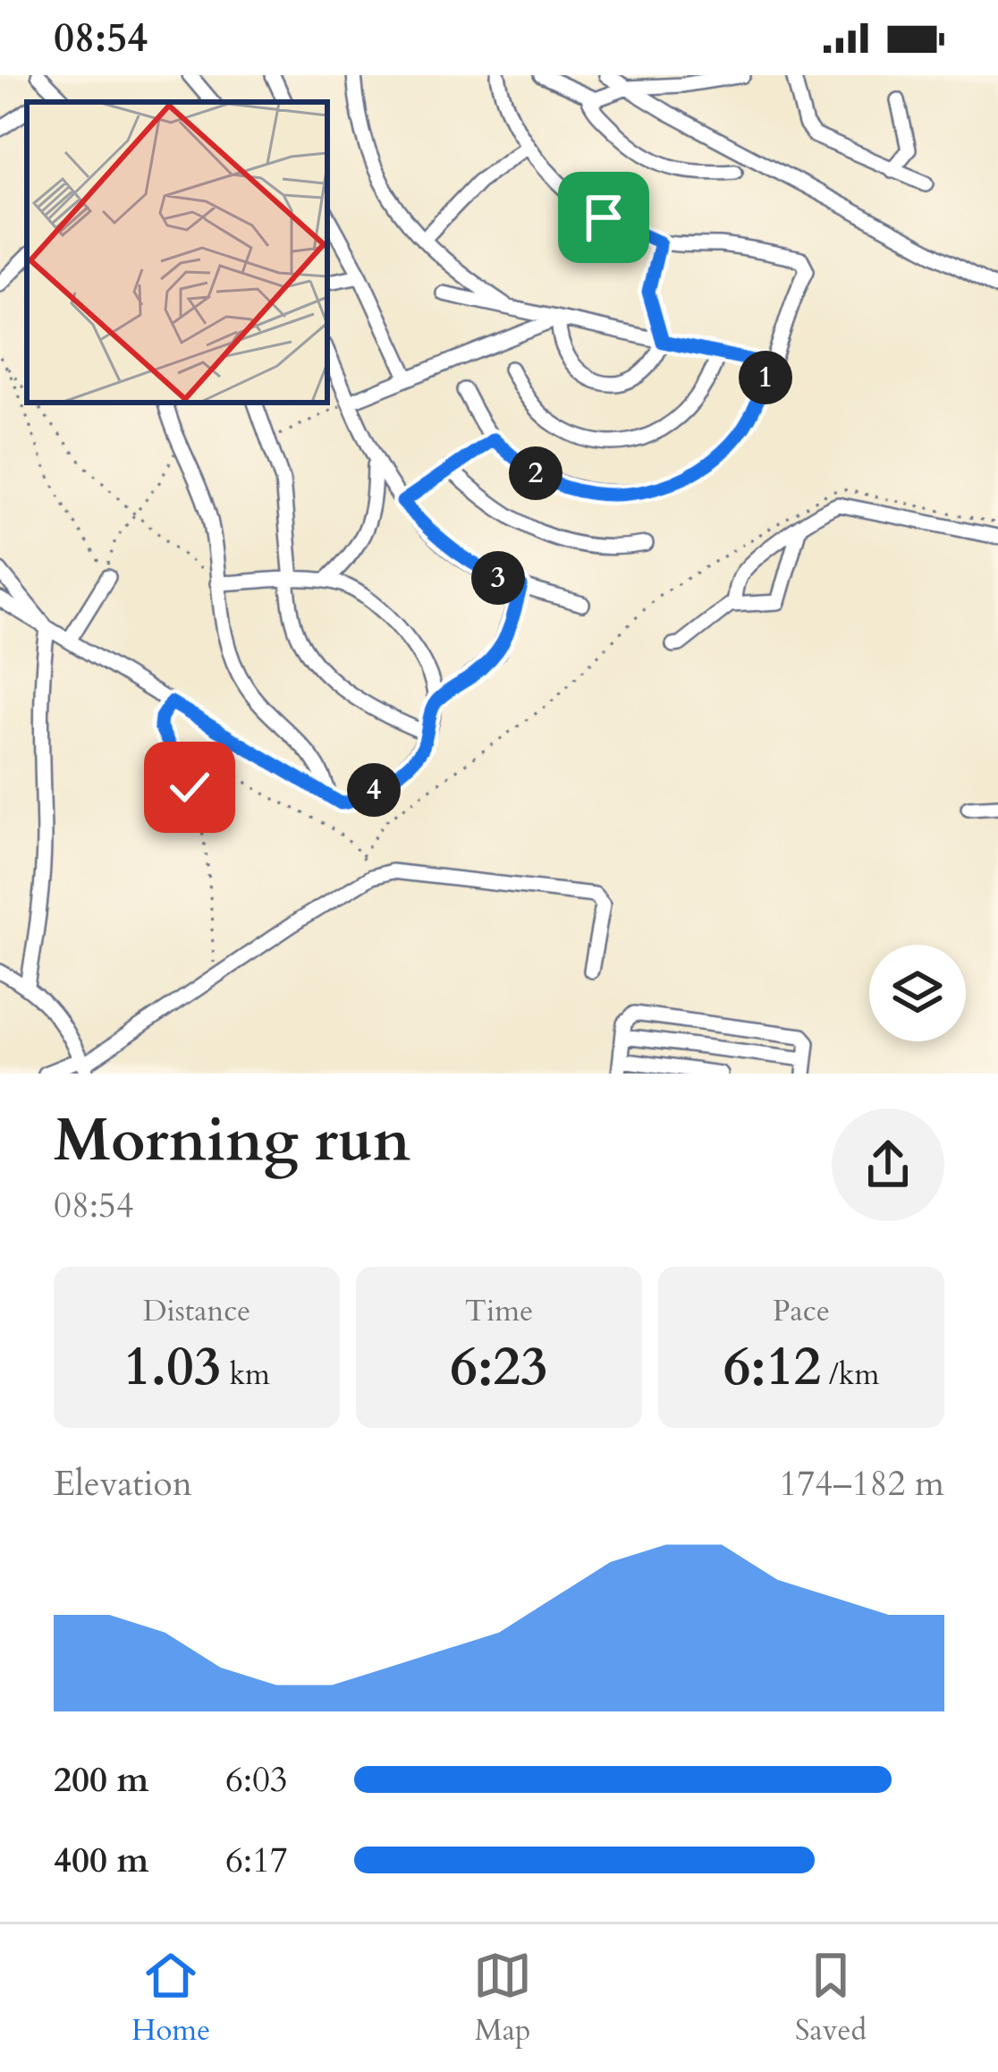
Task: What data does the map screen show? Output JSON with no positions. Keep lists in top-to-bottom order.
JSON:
{
  "page": {
    "status": "08:54",
    "pins": [
      "1",
      "2",
      "3",
      "4"
    ],
    "heading": ["Morning run", "08:54"],
    "stats": [
      ["Distance", "1.03 km"],
      ["Time", "6:23"],
      ["Pace", "6:12 /km"]
    ],
    "chart": ["Elevation", "174–182 m"],
    "list": [
      {
        "name": "200 m",
        "note": "6:03"
      },
      {
        "name": "400 m",
        "note": "6:17"
      }
    ],
    "tabs": ["Home", "Map", "Saved"]
  }
}
